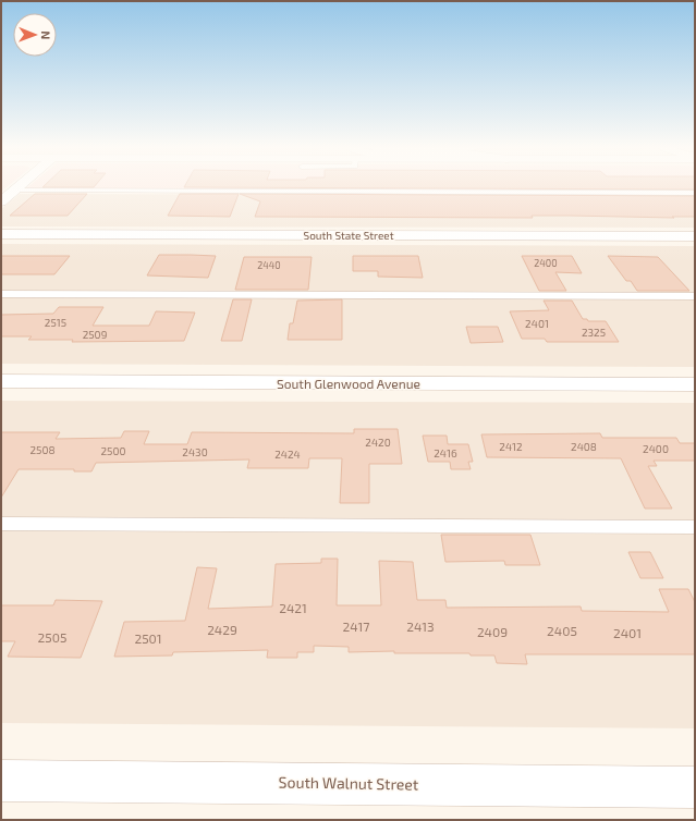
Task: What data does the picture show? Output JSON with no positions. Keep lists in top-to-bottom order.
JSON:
{
  "streets": {
    "street": ["South State Street", "South Glenwood Avenue", "South Walnut Street"]
  },
  "house_numbers": [
    "2400",
    "2440",
    "2515",
    "2401",
    "2325",
    "2509",
    "2420",
    "2412",
    "2408",
    "2400",
    "2508",
    "2500",
    "2430",
    "2416",
    "2424",
    "2421",
    "2417",
    "2413",
    "2429",
    "2405",
    "2409",
    "2401",
    "2505",
    "2501"
  ],
  "north": "right"
}
